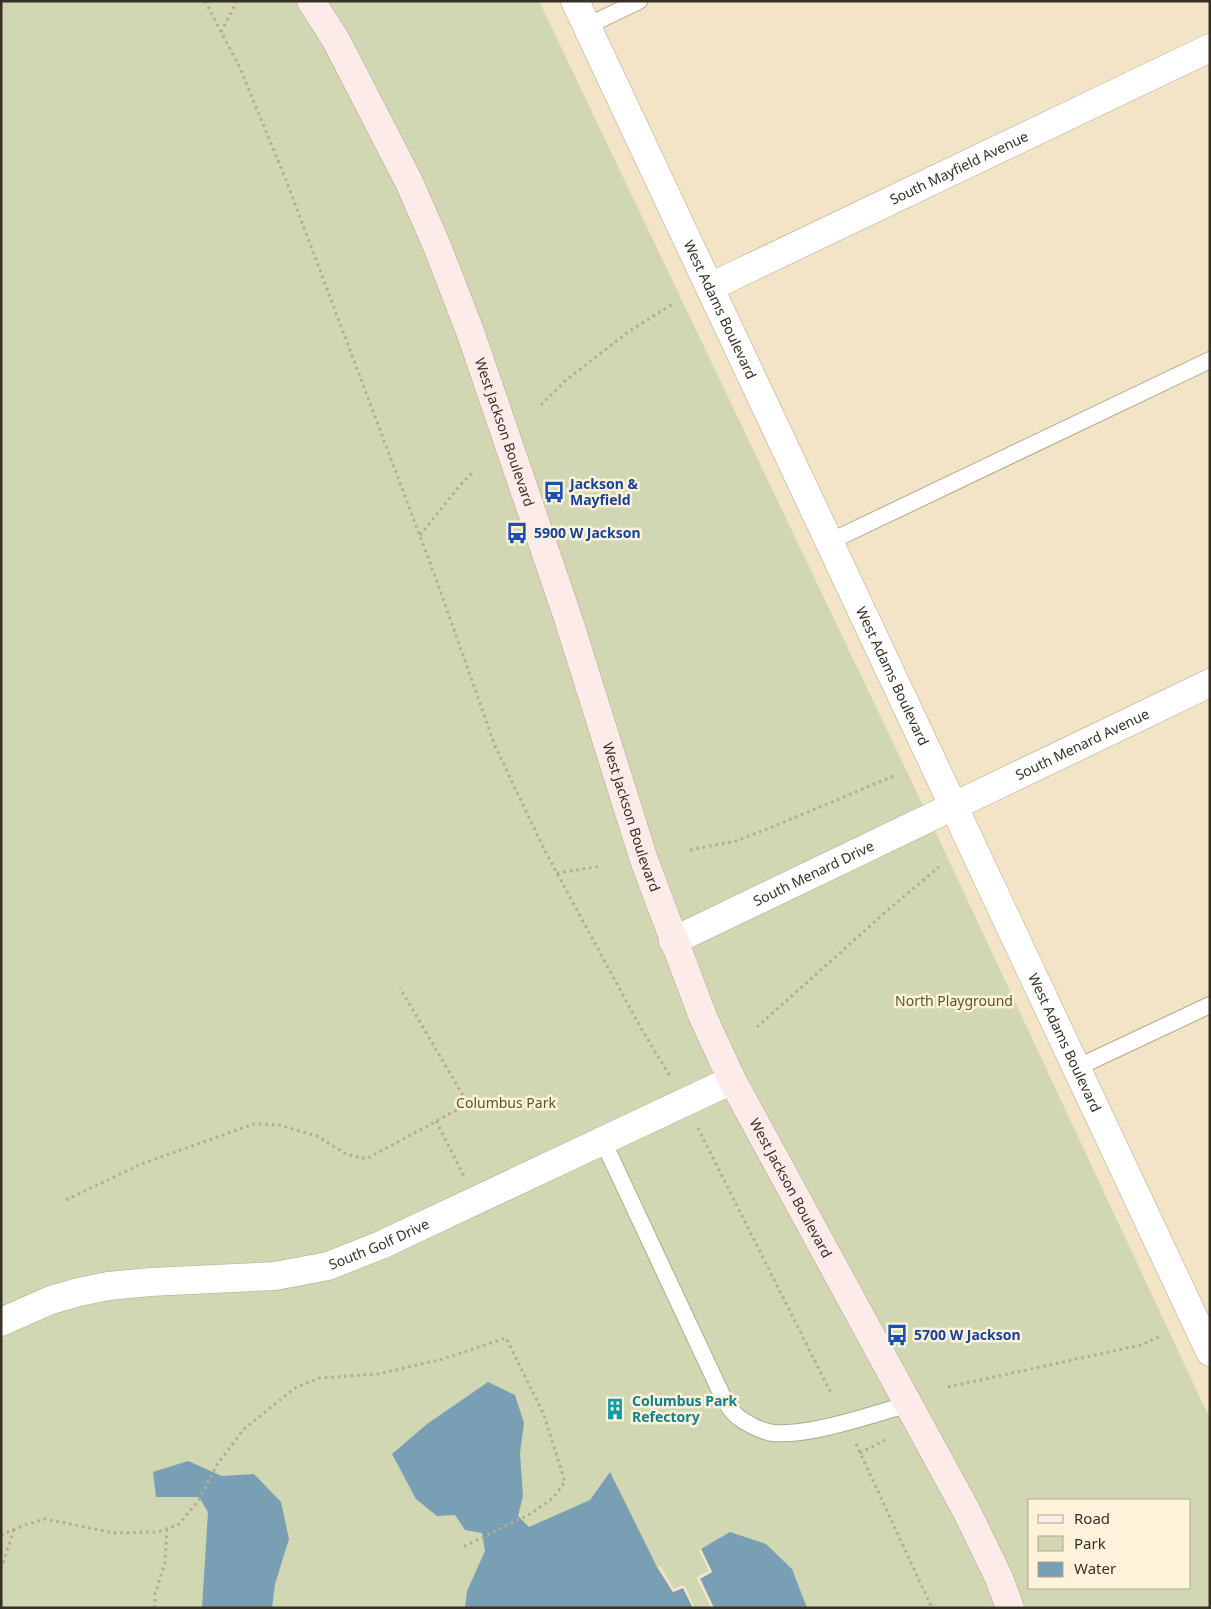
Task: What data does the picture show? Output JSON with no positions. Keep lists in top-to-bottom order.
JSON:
{
  "streets": {
    "street": [
      "South Mayfield Avenue",
      "West Adams Boulevard",
      "West Jackson Boulevard",
      "South Menard Avenue",
      "South Menard Drive",
      "South Golf Drive"
    ]
  },
  "crossings": [
    ["South Mayfield Avenue", "West Adams Boulevard"],
    ["West Adams Boulevard", "South Menard Avenue"],
    ["West Adams Boulevard", "South Menard Drive"],
    ["West Jackson Boulevard", "South Menard Drive"],
    ["West Jackson Boulevard", "South Golf Drive"],
    ["South Menard Avenue", "South Menard Drive"]
  ],
  "parks": ["North Playground", "Columbus Park"],
  "places": {
    "bus stop": ["Jackson & Mayfield", "5900 W Jackson", "5700 W Jackson"],
    "building": ["Columbus Park Refectory"]
  },
  "legend": ["Road", "Park", "Water"]
}
